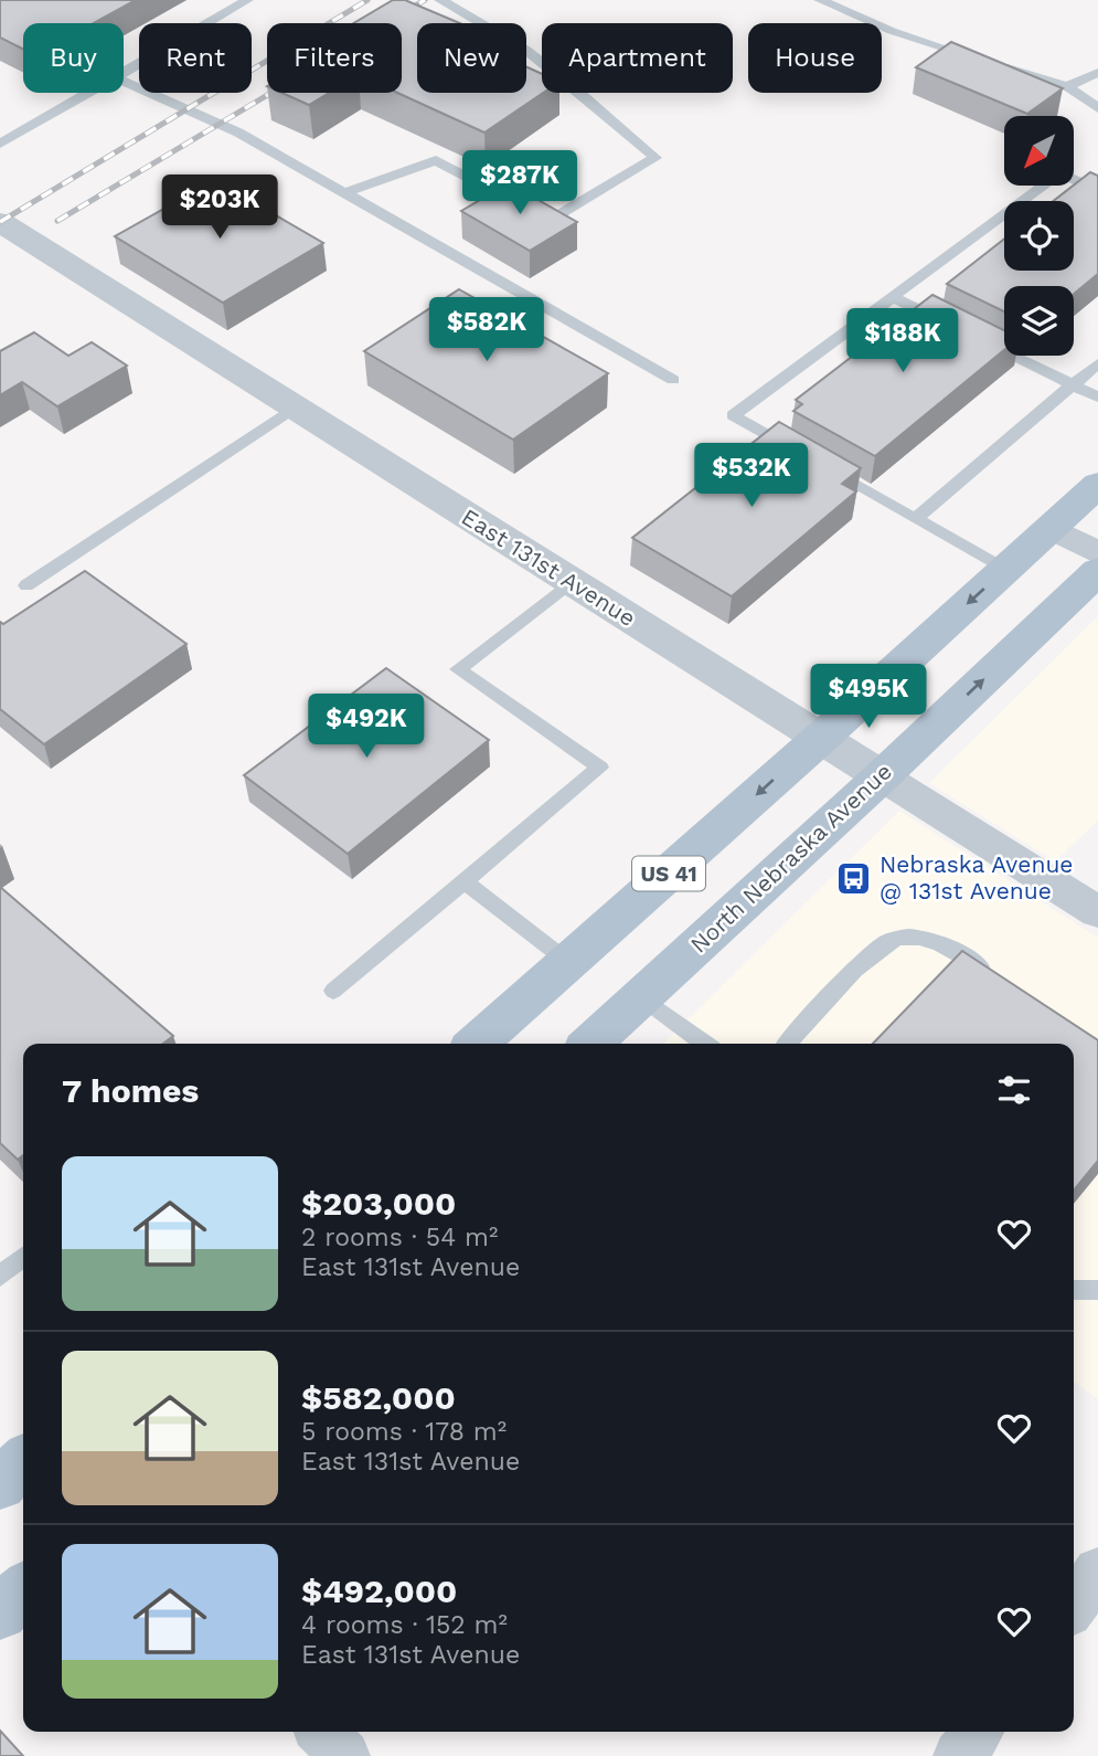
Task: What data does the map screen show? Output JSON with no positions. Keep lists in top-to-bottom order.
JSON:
{
  "streets": {
    "main road": ["North Nebraska Avenue", "US 41"],
    "street": ["East 131st Avenue"]
  },
  "crossings": [
    ["East 131st Avenue", "North Nebraska Avenue"],
    ["East 131st Avenue", "US 41"]
  ],
  "places": {
    "bus stop": ["Nebraska Avenue @ 131st Avenue"]
  },
  "north": "bottom left",
  "page": {
    "chip": [
      "Buy",
      "Rent",
      "Filters",
      "New",
      "Apartment",
      "House"
    ],
    "price": [
      "$287K",
      "$203K",
      "$582K",
      "$188K",
      "$532K",
      "$495K",
      "$492K"
    ],
    "heading": "7 homes",
    "list": [
      {
        "name": "$203,000",
        "note": "2 rooms · 54 m² · East 131st Avenue"
      },
      {
        "name": "$582,000",
        "note": "5 rooms · 178 m² · East 131st Avenue"
      },
      {
        "name": "$492,000",
        "note": "4 rooms · 152 m² · East 131st Avenue"
      }
    ]
  }
}
